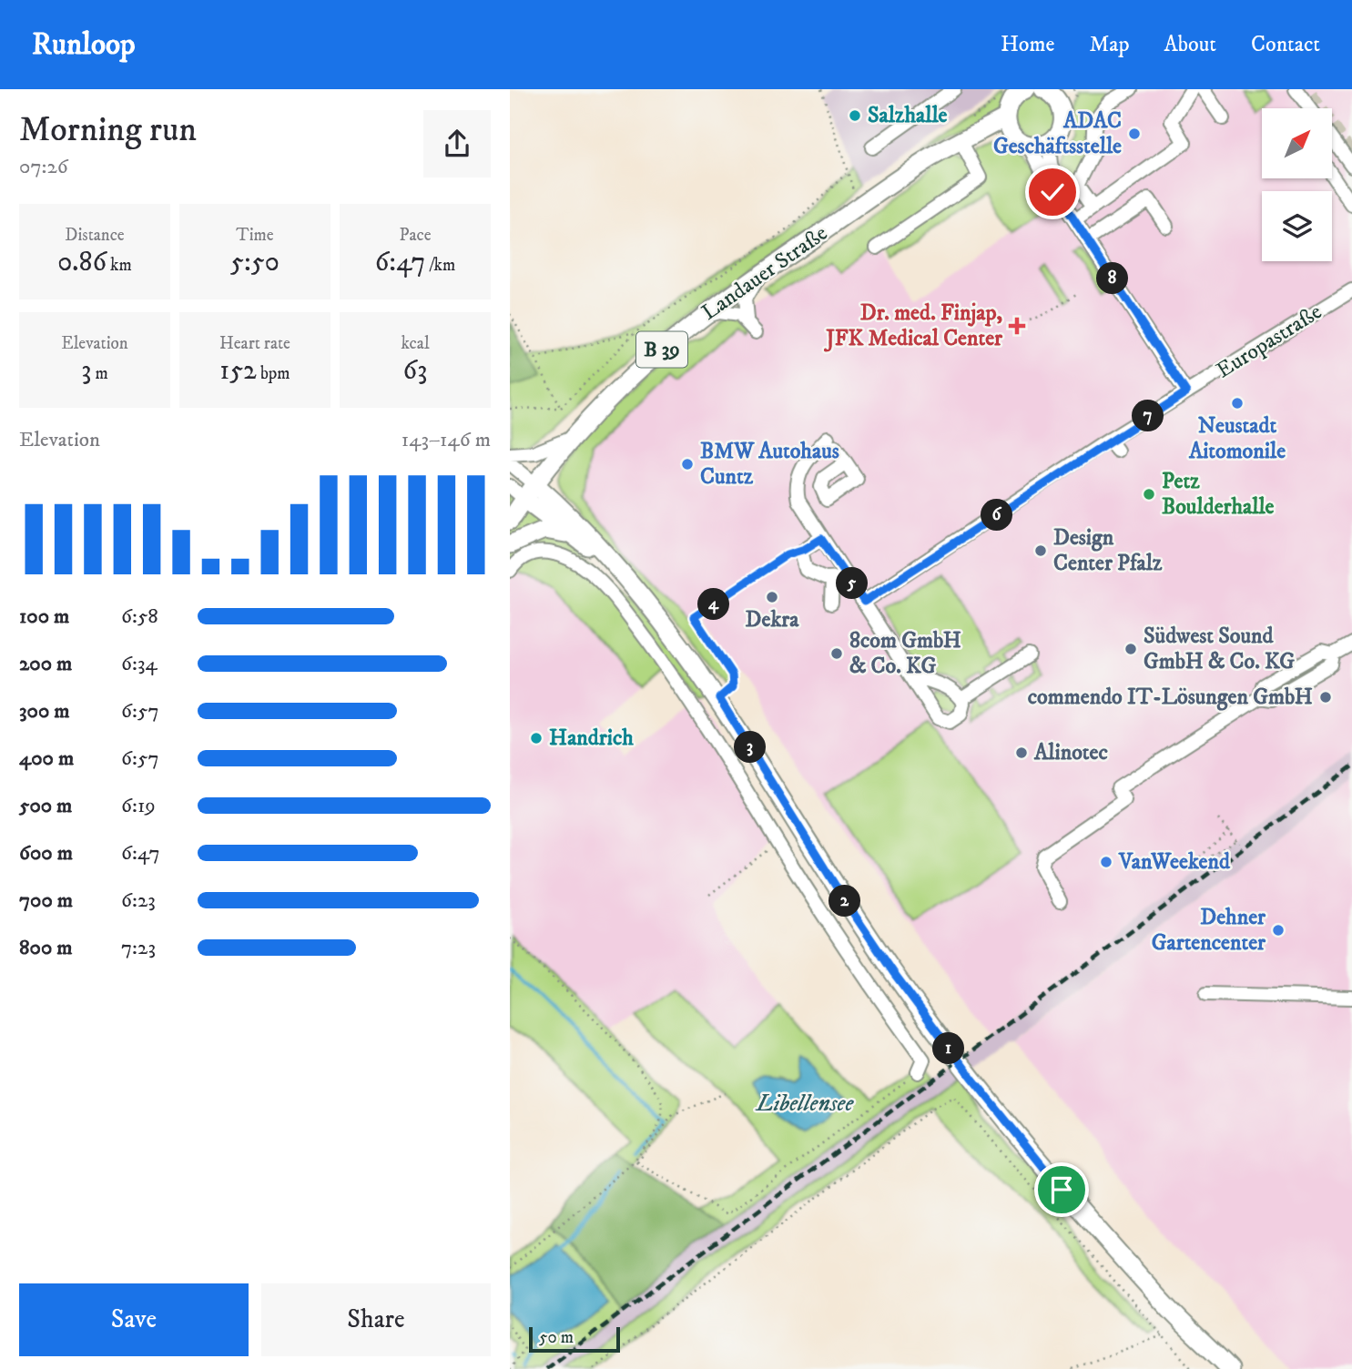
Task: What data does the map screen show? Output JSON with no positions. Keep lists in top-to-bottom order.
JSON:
{
  "streets": {
    "main road": ["Landauer Straße", "B 39"],
    "street": ["Europastraße"]
  },
  "crossings": [
    ["Landauer Straße", "B 39"]
  ],
  "water": ["Libellensee"],
  "places": {
    "other": [
      "Salzhalle",
      "ADAC Geschäftsstelle",
      "Neustadt Aitomonile",
      "BMW Autohaus Cuntz",
      "Petz Boulderhalle",
      "Design Center Pfalz",
      "Dekra",
      "Südwest Sound GmbH & Co. KG",
      "8com GmbH & Co. KG",
      "commendo IT-Lösungen GmbH",
      "Handrich",
      "Alinotec",
      "VanWeekend",
      "Dehner Gartencenter"
    ],
    "health": ["Dr. med. Finjap, JFK Medical Center"]
  },
  "scale_bar": "50 m",
  "north": "top right",
  "page": {
    "header": "Runloop",
    "nav": [
      "Home",
      "Map",
      "About",
      "Contact"
    ],
    "heading": ["Morning run", "07:26"],
    "stats": [
      ["Distance", "0.86 km"],
      ["Time", "5:50"],
      ["Pace", "6:47 /km"],
      ["Elevation", "3 m"],
      ["Heart rate", "152 bpm"],
      ["kcal", "63"]
    ],
    "pins": [
      "8",
      "7",
      "6",
      "5",
      "4",
      "3",
      "2",
      "1"
    ],
    "chart": ["Elevation", "143–146 m"],
    "list": [
      {
        "name": "100 m",
        "note": "6:58"
      },
      {
        "name": "200 m",
        "note": "6:34"
      },
      {
        "name": "300 m",
        "note": "6:57"
      },
      {
        "name": "400 m",
        "note": "6:57"
      },
      {
        "name": "500 m",
        "note": "6:19"
      },
      {
        "name": "600 m",
        "note": "6:47"
      },
      {
        "name": "700 m",
        "note": "6:23"
      },
      {
        "name": "800 m",
        "note": "7:23"
      }
    ],
    "buttons": ["Save", "Share"],
    "scale": "50 m"
  }
}
